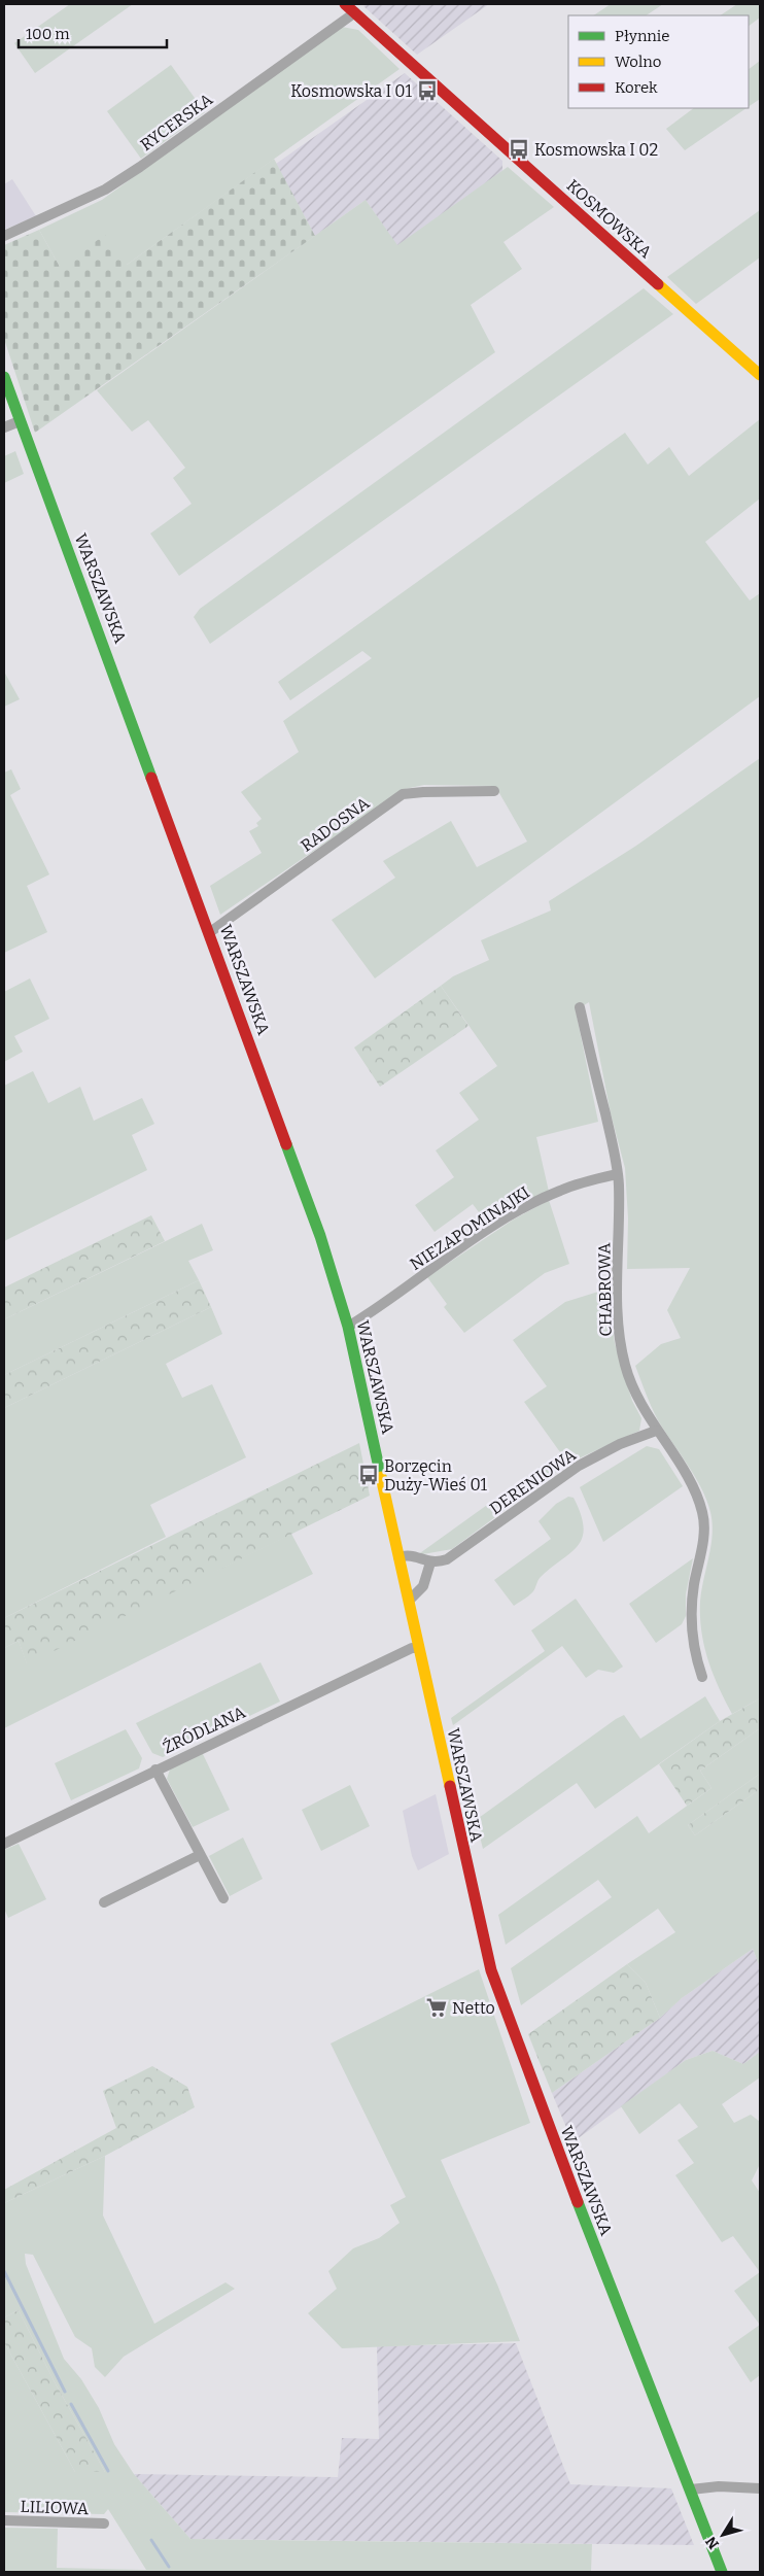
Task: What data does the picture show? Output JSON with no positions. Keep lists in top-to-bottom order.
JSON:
{
  "streets": {
    "main road": ["KOSMOWSKA", "WARSZAWSKA"],
    "street": [
      "RYCERSKA",
      "RADOSNA",
      "NIEZAPOMINAJKI",
      "CHABROWA",
      "DERENIOWA",
      "ŹRÓDLANA",
      "LILIOWA"
    ]
  },
  "crossings": [
    ["RYCERSKA", "KOSMOWSKA"],
    ["WARSZAWSKA", "RADOSNA"],
    ["WARSZAWSKA", "NIEZAPOMINAJKI"],
    ["WARSZAWSKA", "ŹRÓDLANA"],
    ["NIEZAPOMINAJKI", "CHABROWA"],
    ["CHABROWA", "DERENIOWA"]
  ],
  "places": {
    "bus stop": ["Kosmowska I 01", "Kosmowska I 02", "Borzęcin Duży-Wieś 01"],
    "supermarket": ["Netto"]
  },
  "legend": ["Płynnie", "Wolno", "Korek"],
  "scale_bar": "100 m",
  "north": "bottom left"
}
